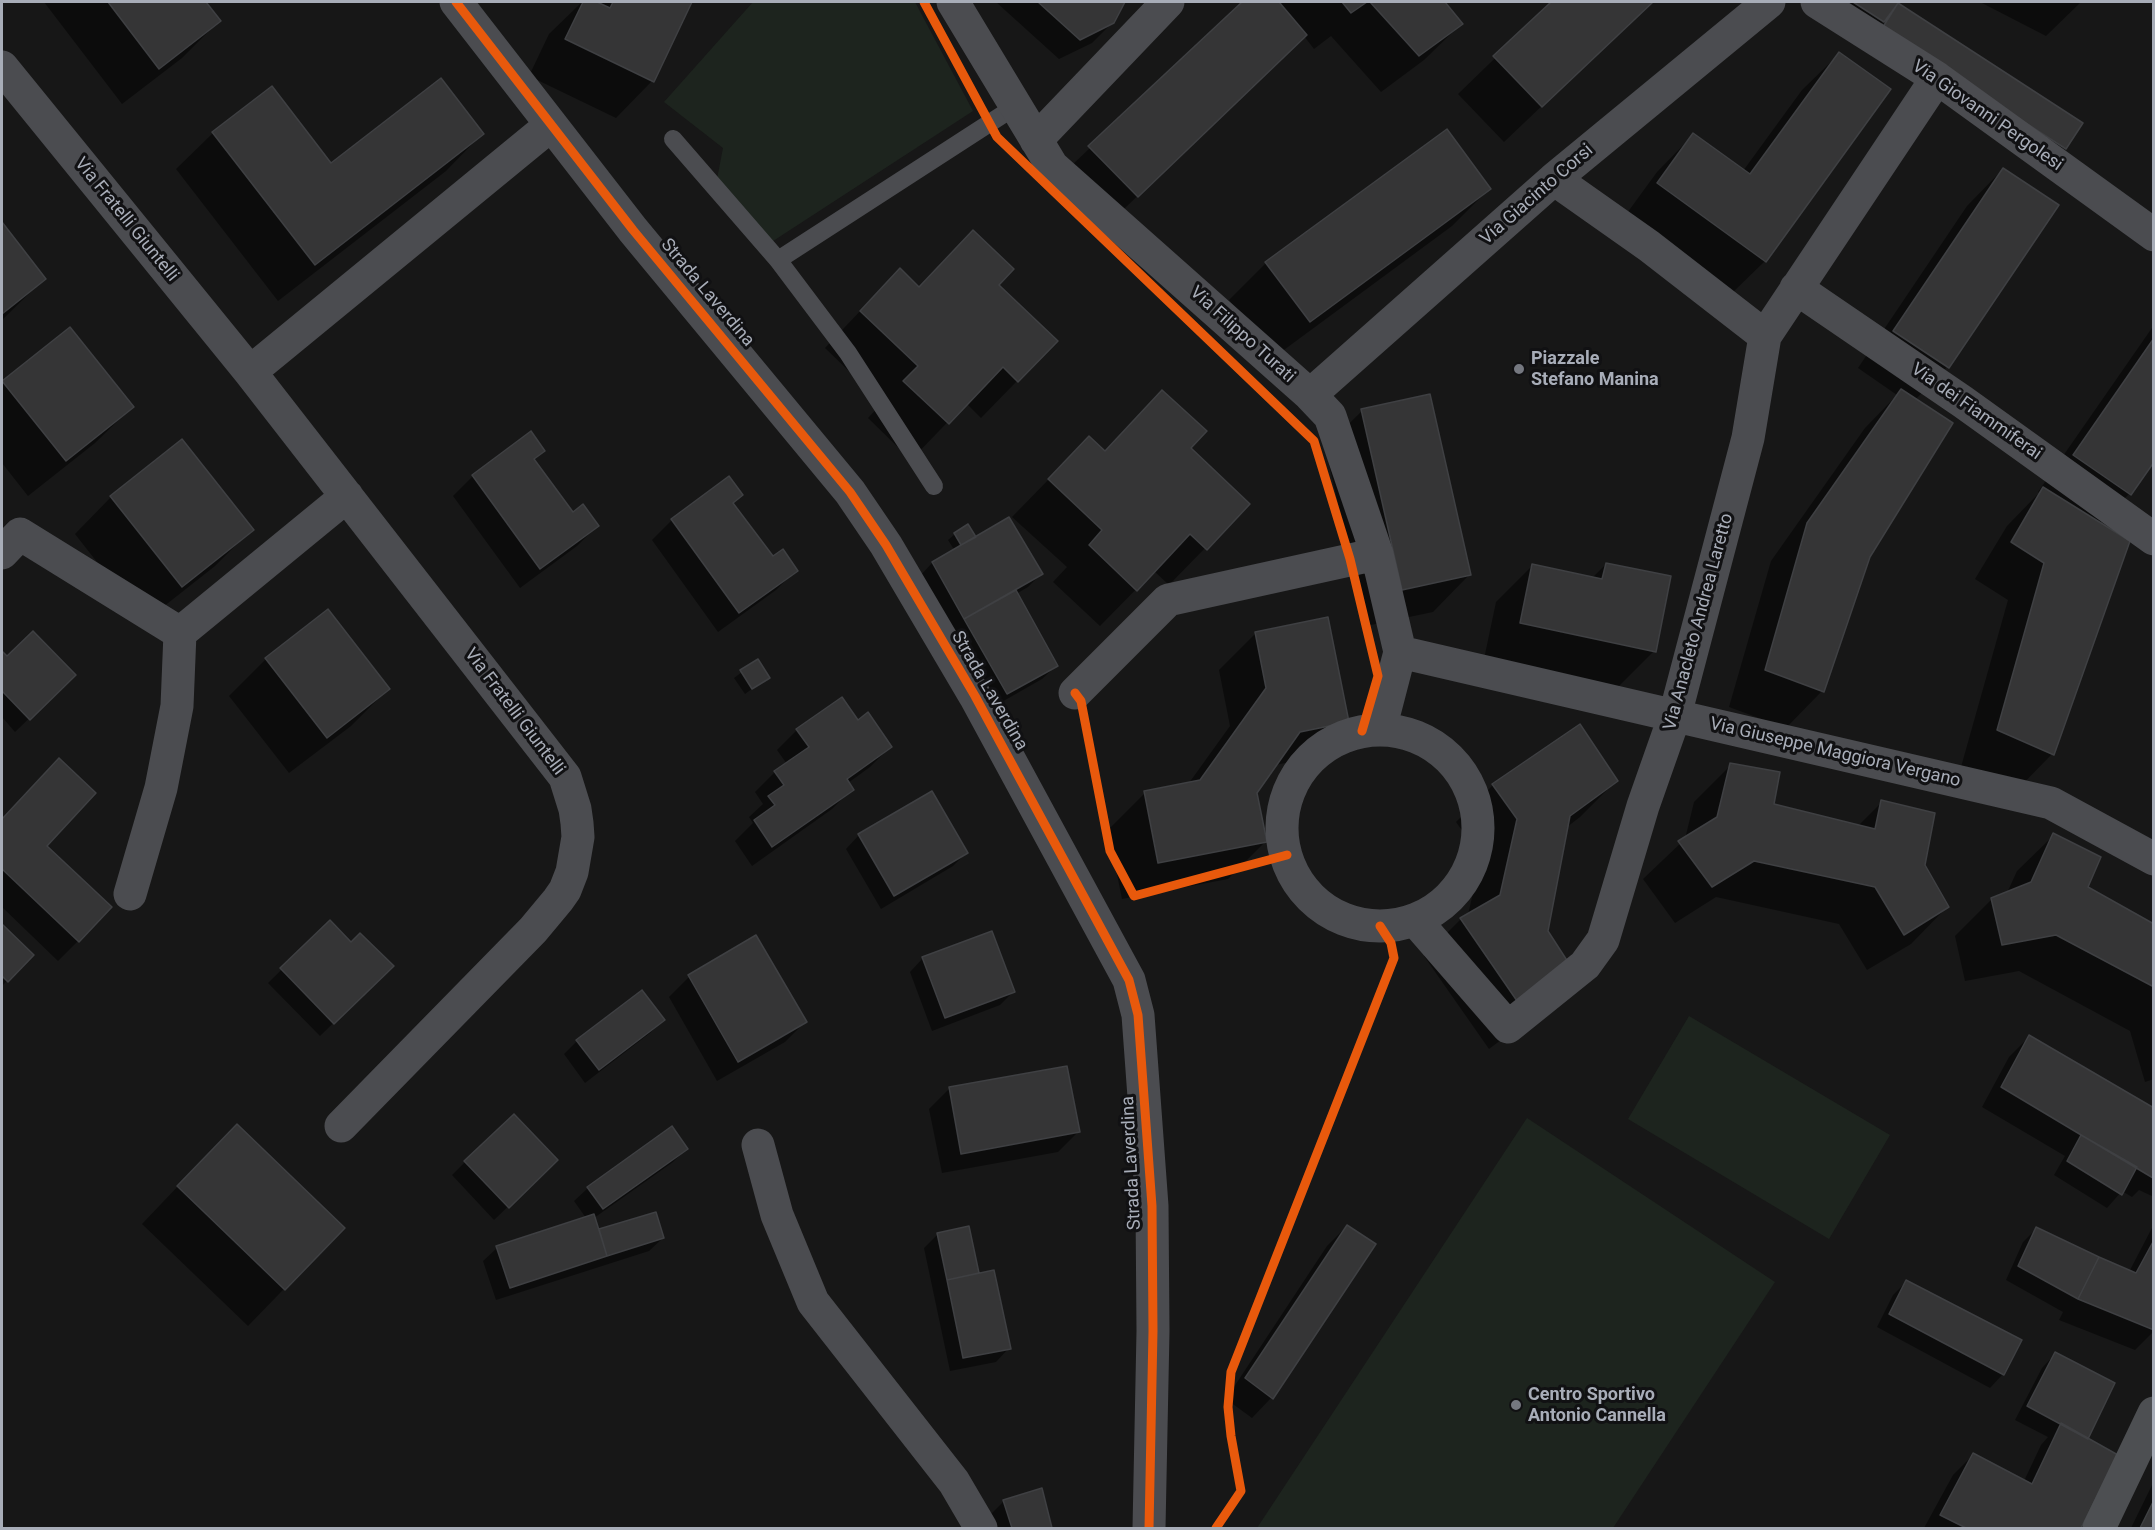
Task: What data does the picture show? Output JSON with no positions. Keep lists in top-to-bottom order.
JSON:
{
  "streets": {
    "street": [
      "Via Giovanni Pergolesi",
      "Via Giacinto Corsi",
      "Via Fratelli Giuntelli",
      "Strada Laverdina",
      "Via Filippo Turati",
      "Via dei Fiammiferai",
      "Via Anacleto Andrea Laretto",
      "Via Giuseppe Maggiora Vergano"
    ]
  },
  "crossings": [
    ["Via Giovanni Pergolesi", "Via Anacleto Andrea Laretto"],
    ["Via Giacinto Corsi", "Via Filippo Turati"],
    ["Via Filippo Turati", "Via Anacleto Andrea Laretto"],
    ["Via Filippo Turati", "Via Giuseppe Maggiora Vergano"],
    ["Via dei Fiammiferai", "Via Anacleto Andrea Laretto"],
    ["Via Anacleto Andrea Laretto", "Via Giuseppe Maggiora Vergano"]
  ],
  "places": ["Piazzale Stefano Manina", "Centro Sportivo Antonio Cannella"]
}
